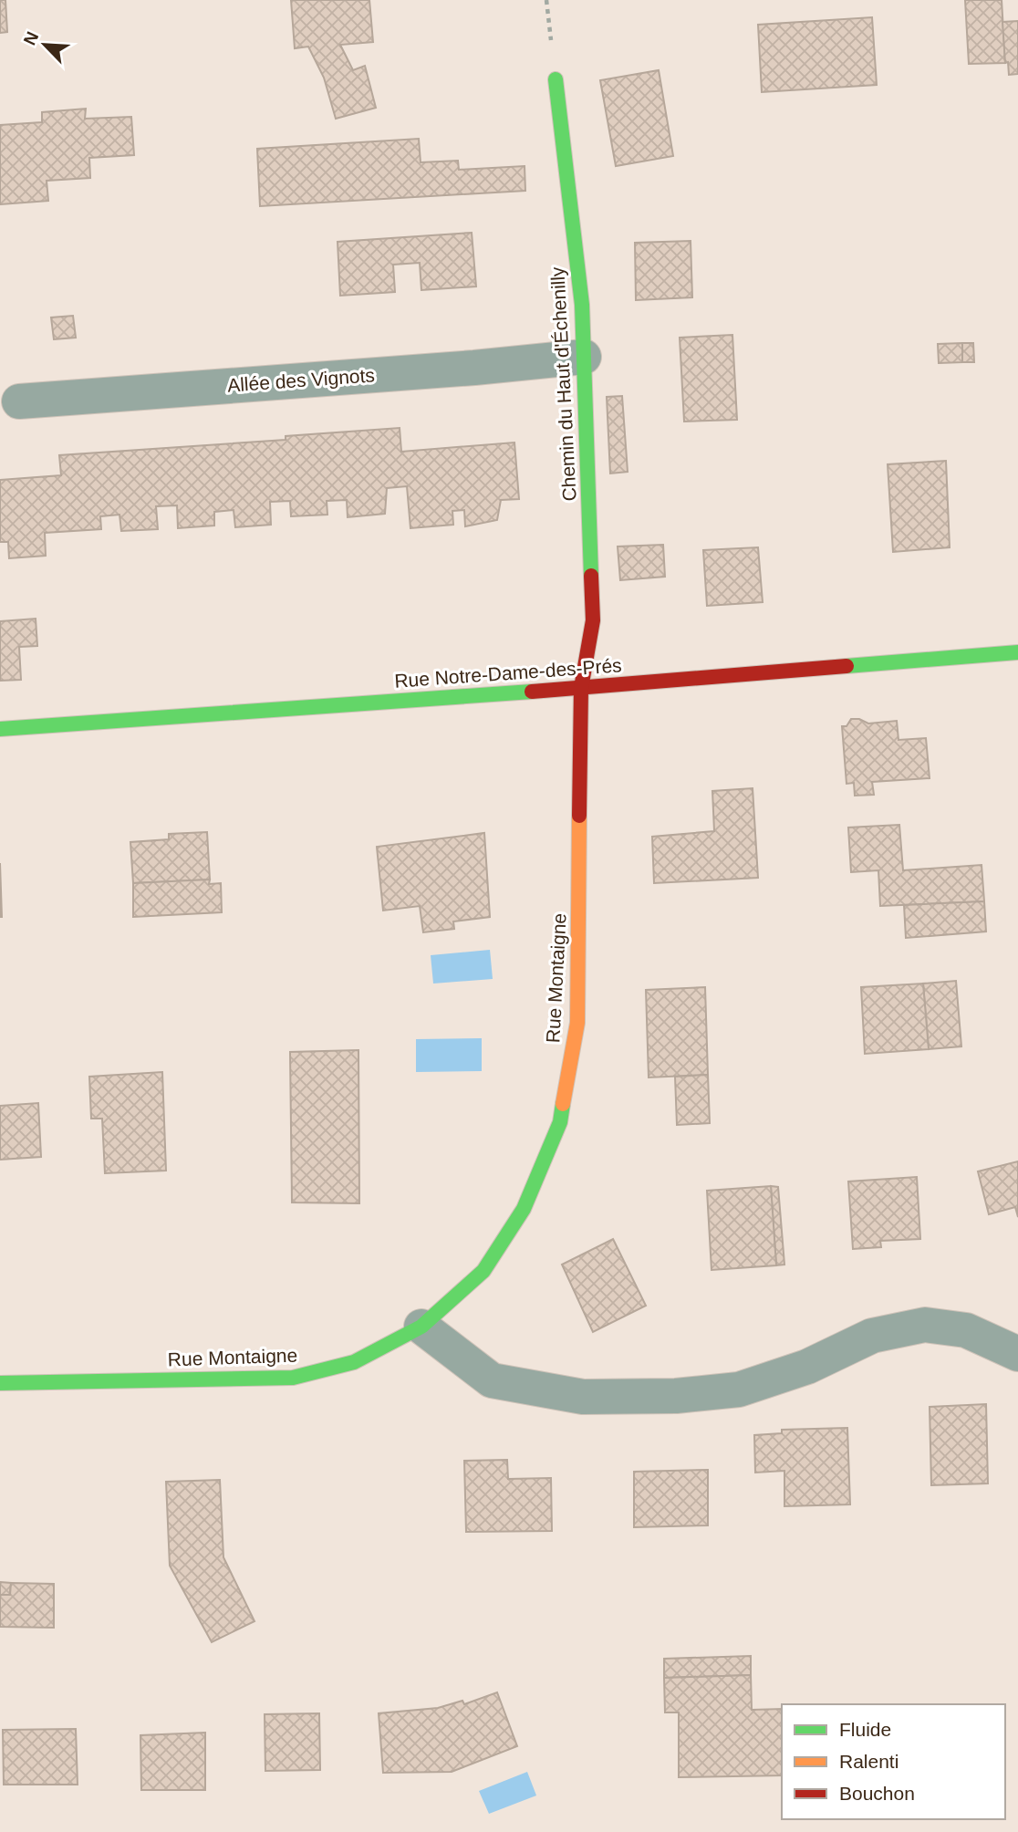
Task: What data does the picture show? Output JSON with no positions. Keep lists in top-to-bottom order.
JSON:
{
  "streets": {
    "street": [
      "Allée des Vignots",
      "Chemin du Haut d'Échenilly",
      "Rue Notre-Dame-des-Prés",
      "Rue Montaigne"
    ]
  },
  "crossings": [
    ["Allée des Vignots", "Chemin du Haut d'Échenilly"],
    ["Chemin du Haut d'Échenilly", "Rue Notre-Dame-des-Prés"],
    ["Chemin du Haut d'Échenilly", "Rue Montaigne"],
    ["Rue Notre-Dame-des-Prés", "Rue Montaigne"]
  ],
  "legend": ["Fluide", "Ralenti", "Bouchon"],
  "north": "top left"
}
